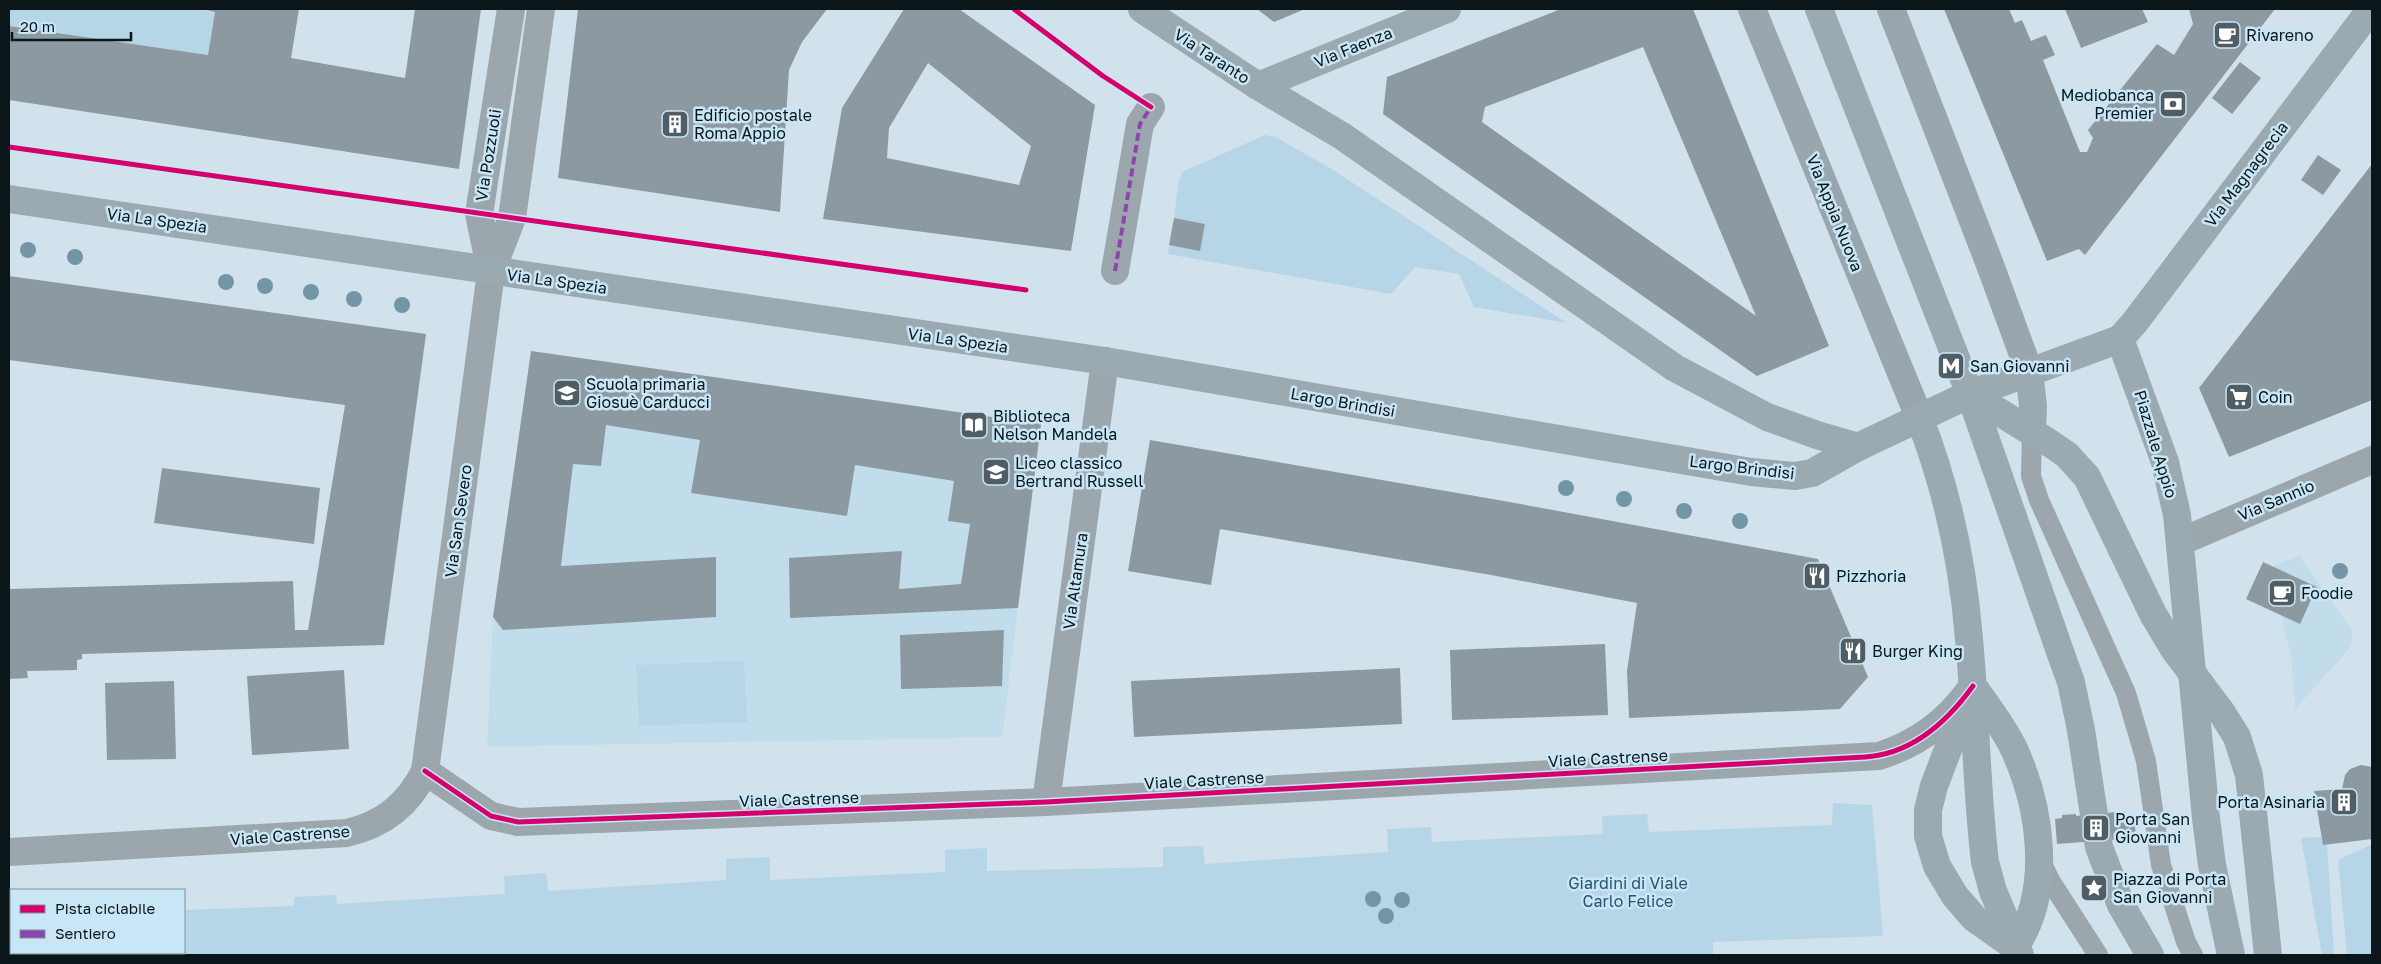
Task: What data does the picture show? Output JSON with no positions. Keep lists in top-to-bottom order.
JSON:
{
  "streets": {
    "main road": [
      "Via Faenza",
      "Via Taranto",
      "Via Magnagrecia",
      "Via Appia Nuova",
      "Via La Spezia",
      "Largo Brindisi",
      "Piazzale Appio"
    ],
    "street": [
      "Via Pozzuoli",
      "Via Sannio",
      "Via San Severo",
      "Via Altamura",
      "Viale Castrense"
    ]
  },
  "crossings": [
    ["Via Faenza", "Via Taranto"],
    ["Via Pozzuoli", "Via La Spezia"],
    ["Via Pozzuoli", "Via San Severo"],
    ["Via Magnagrecia", "Piazzale Appio"],
    ["Via La Spezia", "Largo Brindisi"],
    ["Via La Spezia", "Via San Severo"],
    ["Via La Spezia", "Via Altamura"],
    ["Largo Brindisi", "Via Altamura"],
    ["Piazzale Appio", "Via Sannio"],
    ["Via San Severo", "Viale Castrense"],
    ["Via Altamura", "Viale Castrense"]
  ],
  "parks": ["Giardini di Viale Carlo Felice"],
  "places": {
    "cafe": ["Rivareno", "Foodie"],
    "bank": ["Mediobanca Premier"],
    "building": ["Edificio postale Roma Appio", "Porta Asinaria", "Porta San Giovanni"],
    "metro station": ["San Giovanni"],
    "school or university": ["Scuola primaria Giosuè Carducci", "Liceo classico Bertrand Russell"],
    "supermarket": ["Coin"],
    "library": ["Biblioteca Nelson Mandela"],
    "restaurant": ["Pizzhoria", "Burger King"],
    "place": ["Piazza di Porta San Giovanni"]
  },
  "legend": ["Pista ciclabile", "Sentiero"],
  "scale_bar": "20 m"
}
